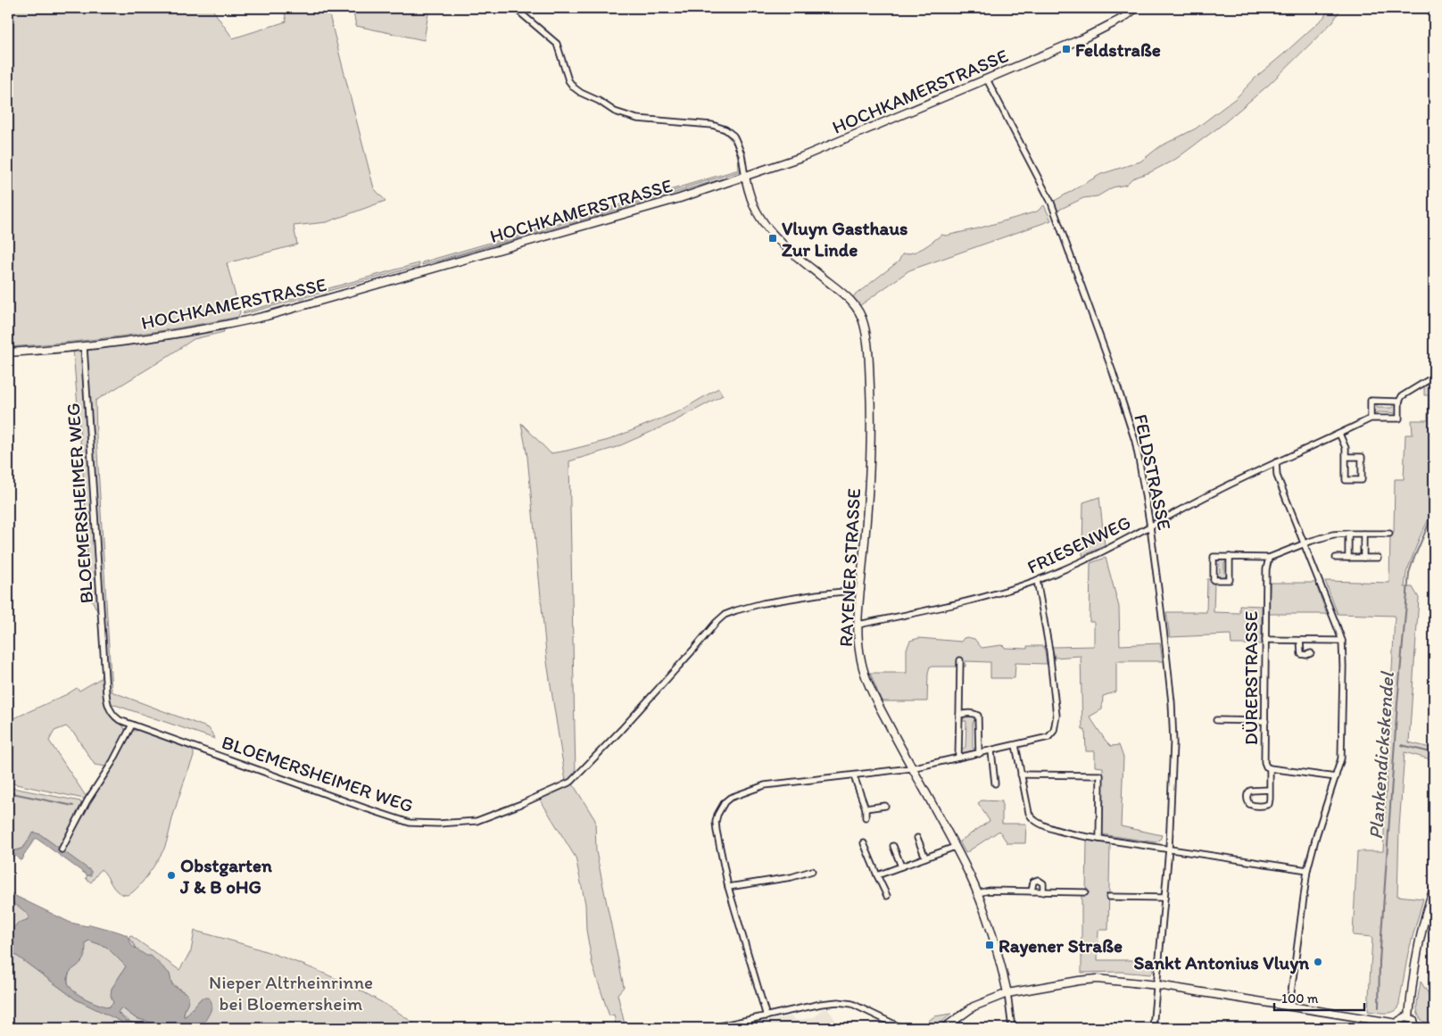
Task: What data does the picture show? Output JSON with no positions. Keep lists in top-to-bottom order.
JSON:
{
  "streets": {
    "street": [
      "HOCHKAMERSTRASSE",
      "FELDSTRASSE",
      "BLOEMERSHEIMER WEG",
      "FRIESENWEG",
      "RAYENER STRASSE",
      "DÜRERSTRASSE"
    ]
  },
  "crossings": [
    ["HOCHKAMERSTRASSE", "FELDSTRASSE"],
    ["HOCHKAMERSTRASSE", "BLOEMERSHEIMER WEG"],
    ["HOCHKAMERSTRASSE", "RAYENER STRASSE"],
    ["FELDSTRASSE", "FRIESENWEG"],
    ["BLOEMERSHEIMER WEG", "RAYENER STRASSE"],
    ["FRIESENWEG", "RAYENER STRASSE"]
  ],
  "water": ["Plankendickskendel"],
  "parks": ["Nieper Altrheinrinne bei Bloemersheim"],
  "places": {
    "transit": ["Feldstraße", "Vluyn Gasthaus Zur Linde", "Rayener Straße"],
    "other": ["Obstgarten J & B oHG", "Sankt Antonius Vluyn"]
  },
  "scale_bar": "100 m"
}
